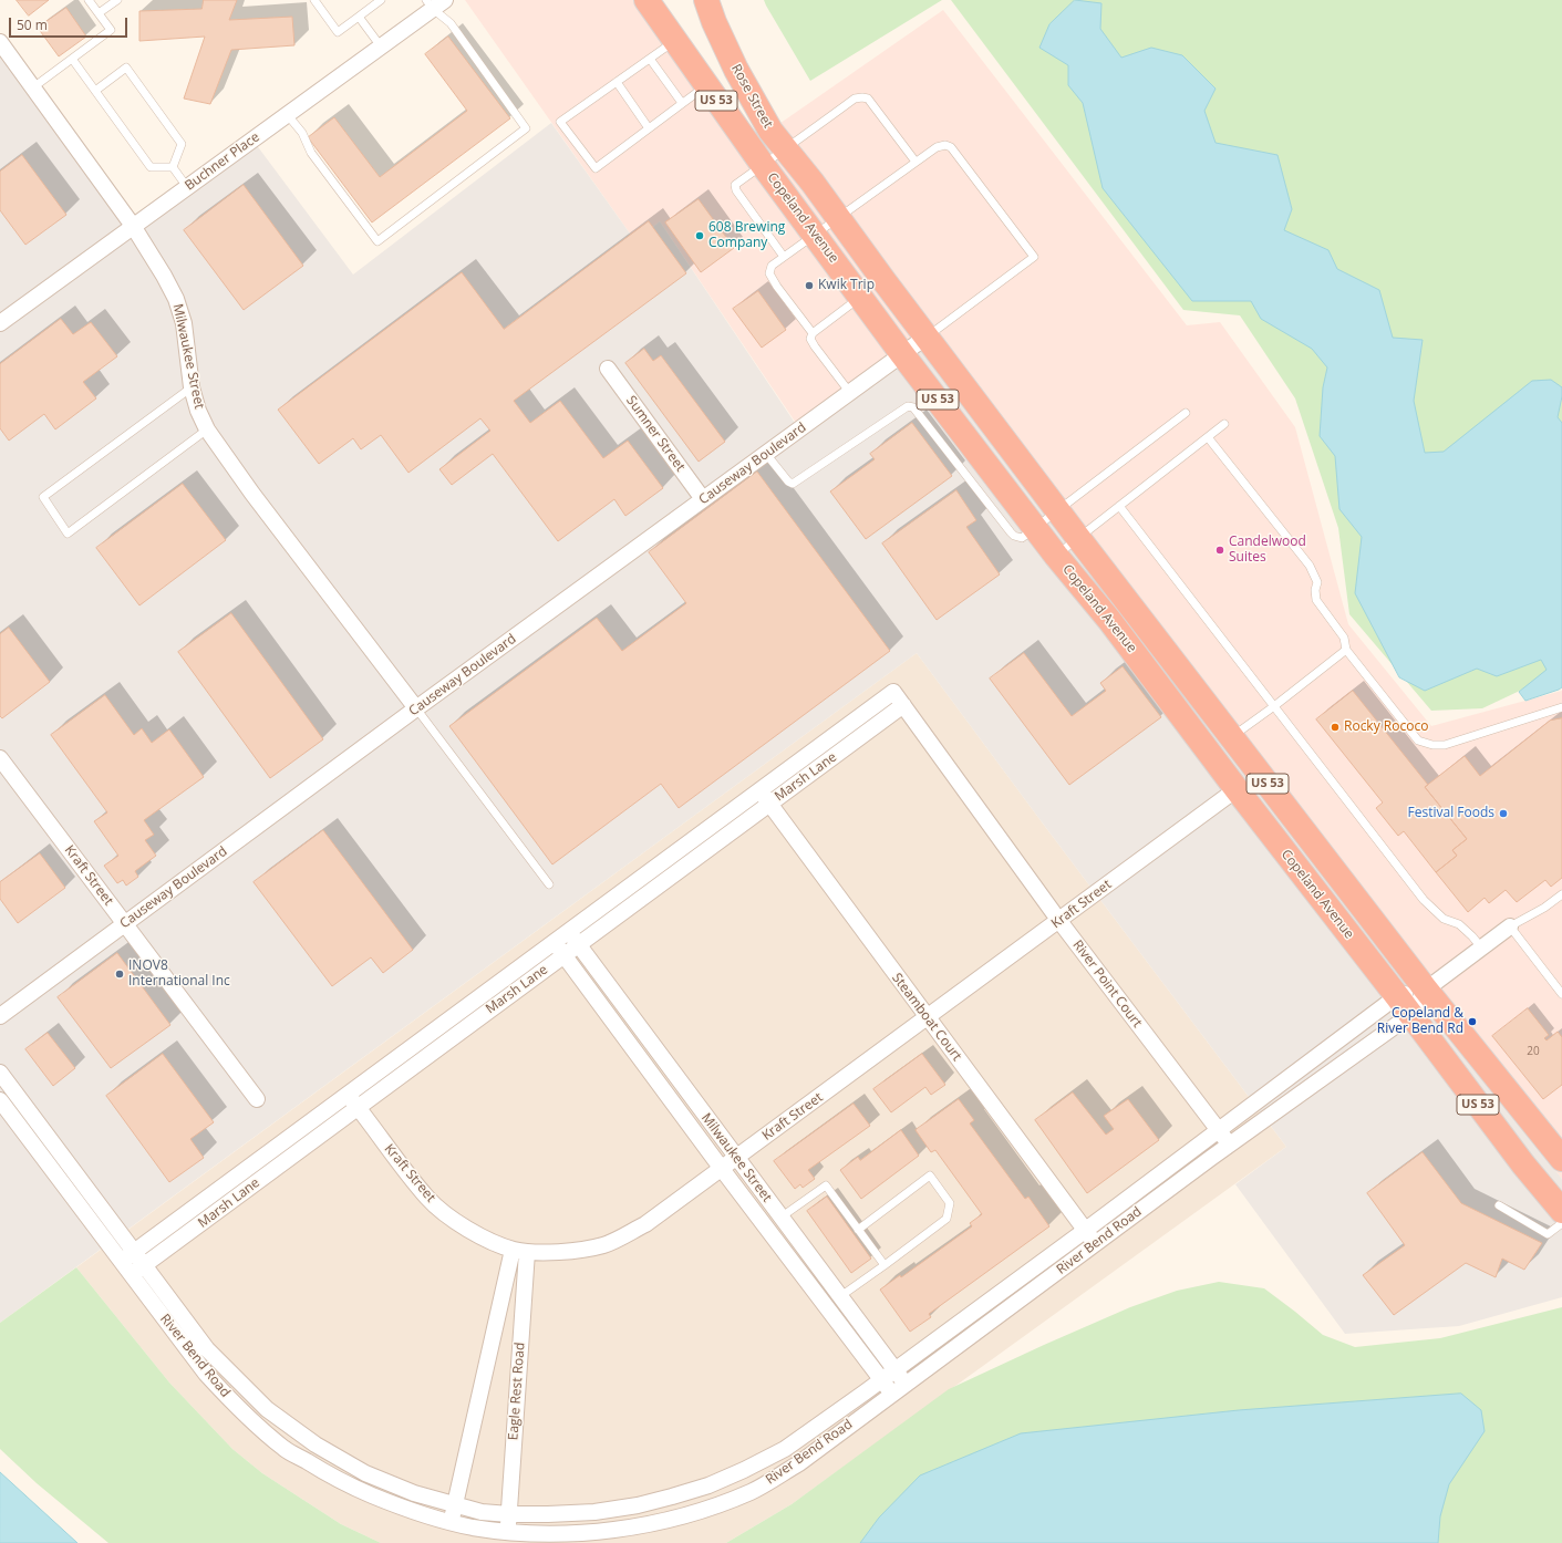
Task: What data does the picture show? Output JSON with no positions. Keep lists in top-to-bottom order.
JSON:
{
  "streets": {
    "highway": ["Rose Street", "US 53", "Copeland Avenue"],
    "street": [
      "Buchner Place",
      "Milwaukee Street",
      "Sumner Street",
      "Causeway Boulevard",
      "Marsh Lane",
      "Kraft Street",
      "River Point Court",
      "Steamboat Court",
      "River Bend Road",
      "Eagle Rest Road"
    ]
  },
  "crossings": [
    ["Rose Street", "Copeland Avenue"],
    ["Buchner Place", "Milwaukee Street"],
    ["Copeland Avenue", "Causeway Boulevard"],
    ["Copeland Avenue", "Kraft Street"],
    ["Copeland Avenue", "River Bend Road"],
    ["Milwaukee Street", "Causeway Boulevard"],
    ["Milwaukee Street", "Marsh Lane"],
    ["Milwaukee Street", "Kraft Street"],
    ["Milwaukee Street", "River Bend Road"],
    ["Sumner Street", "Causeway Boulevard"],
    ["Causeway Boulevard", "Kraft Street"],
    ["Marsh Lane", "Kraft Street"],
    ["Marsh Lane", "River Point Court"],
    ["Marsh Lane", "Steamboat Court"],
    ["Marsh Lane", "River Bend Road"],
    ["Kraft Street", "River Point Court"],
    ["Kraft Street", "Steamboat Court"],
    ["Kraft Street", "Eagle Rest Road"],
    ["River Point Court", "River Bend Road"],
    ["Steamboat Court", "River Bend Road"],
    ["River Bend Road", "Eagle Rest Road"]
  ],
  "places": [
    "608 Brewing Company",
    "Kwik Trip",
    "Candelwood Suites",
    "Rocky Rococo",
    "Festival Foods",
    "INOV8 International Inc",
    "Copeland & River Bend Rd"
  ],
  "house_numbers": ["20"],
  "scale_bar": "50 m"
}
